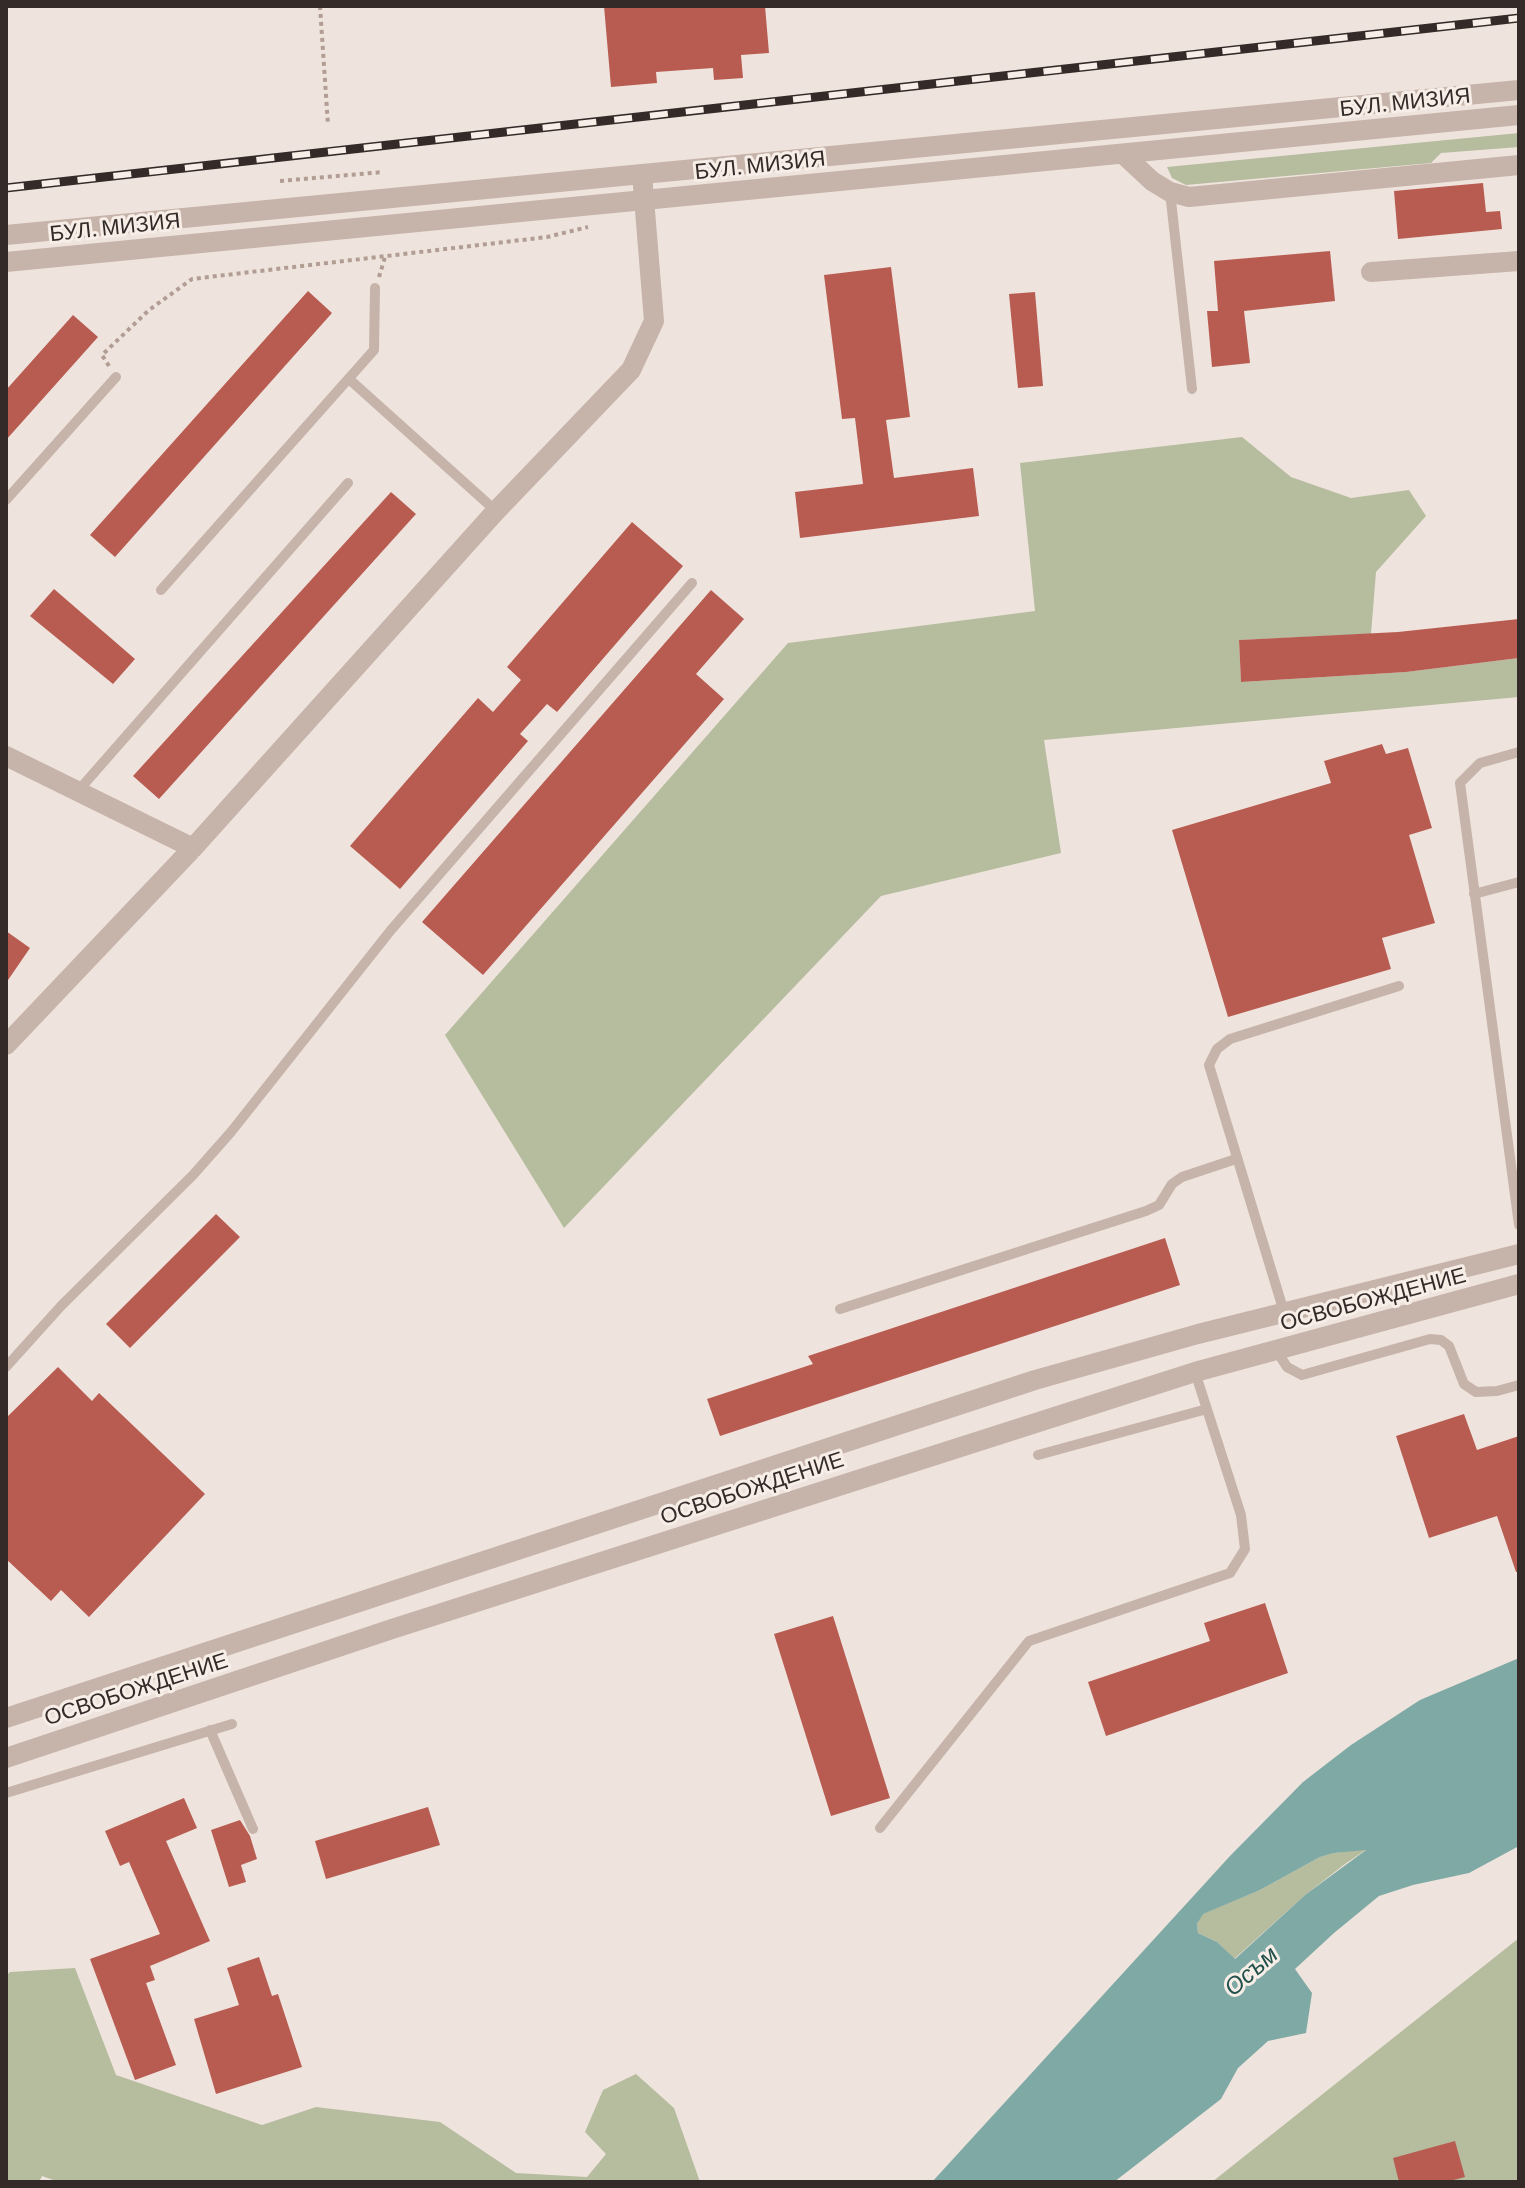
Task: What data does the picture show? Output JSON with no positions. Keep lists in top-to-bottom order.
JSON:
{
  "streets": {
    "street": ["БУЛ. МИЗИЯ", "ОСВОБОЖДЕНИЕ"]
  },
  "water": ["Осъм"]
}
